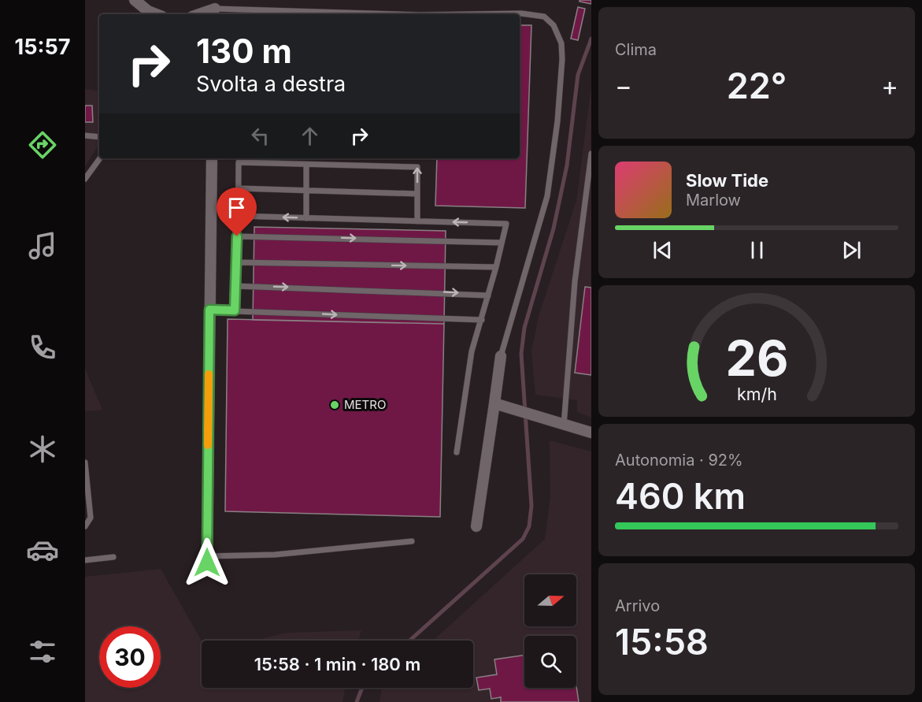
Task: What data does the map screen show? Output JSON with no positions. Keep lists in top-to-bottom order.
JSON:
{
  "places": ["METRO"],
  "north": "right",
  "page": {
    "tabs": "15:57",
    "tile": [
      "Clima",
      ["Autonomia · 92%", "460 km"],
      ["Arrivo", "15:58"]
    ],
    "turn": ["130 m", "Svolta a destra"],
    "heat": ["−", "22°", "+"],
    "song": ["Slow Tide", "Marlow"],
    "limit": "30",
    "trip": "15:58 · 1 min · 180 m",
    "gauge": ["26", "km/h"]
  }
}
